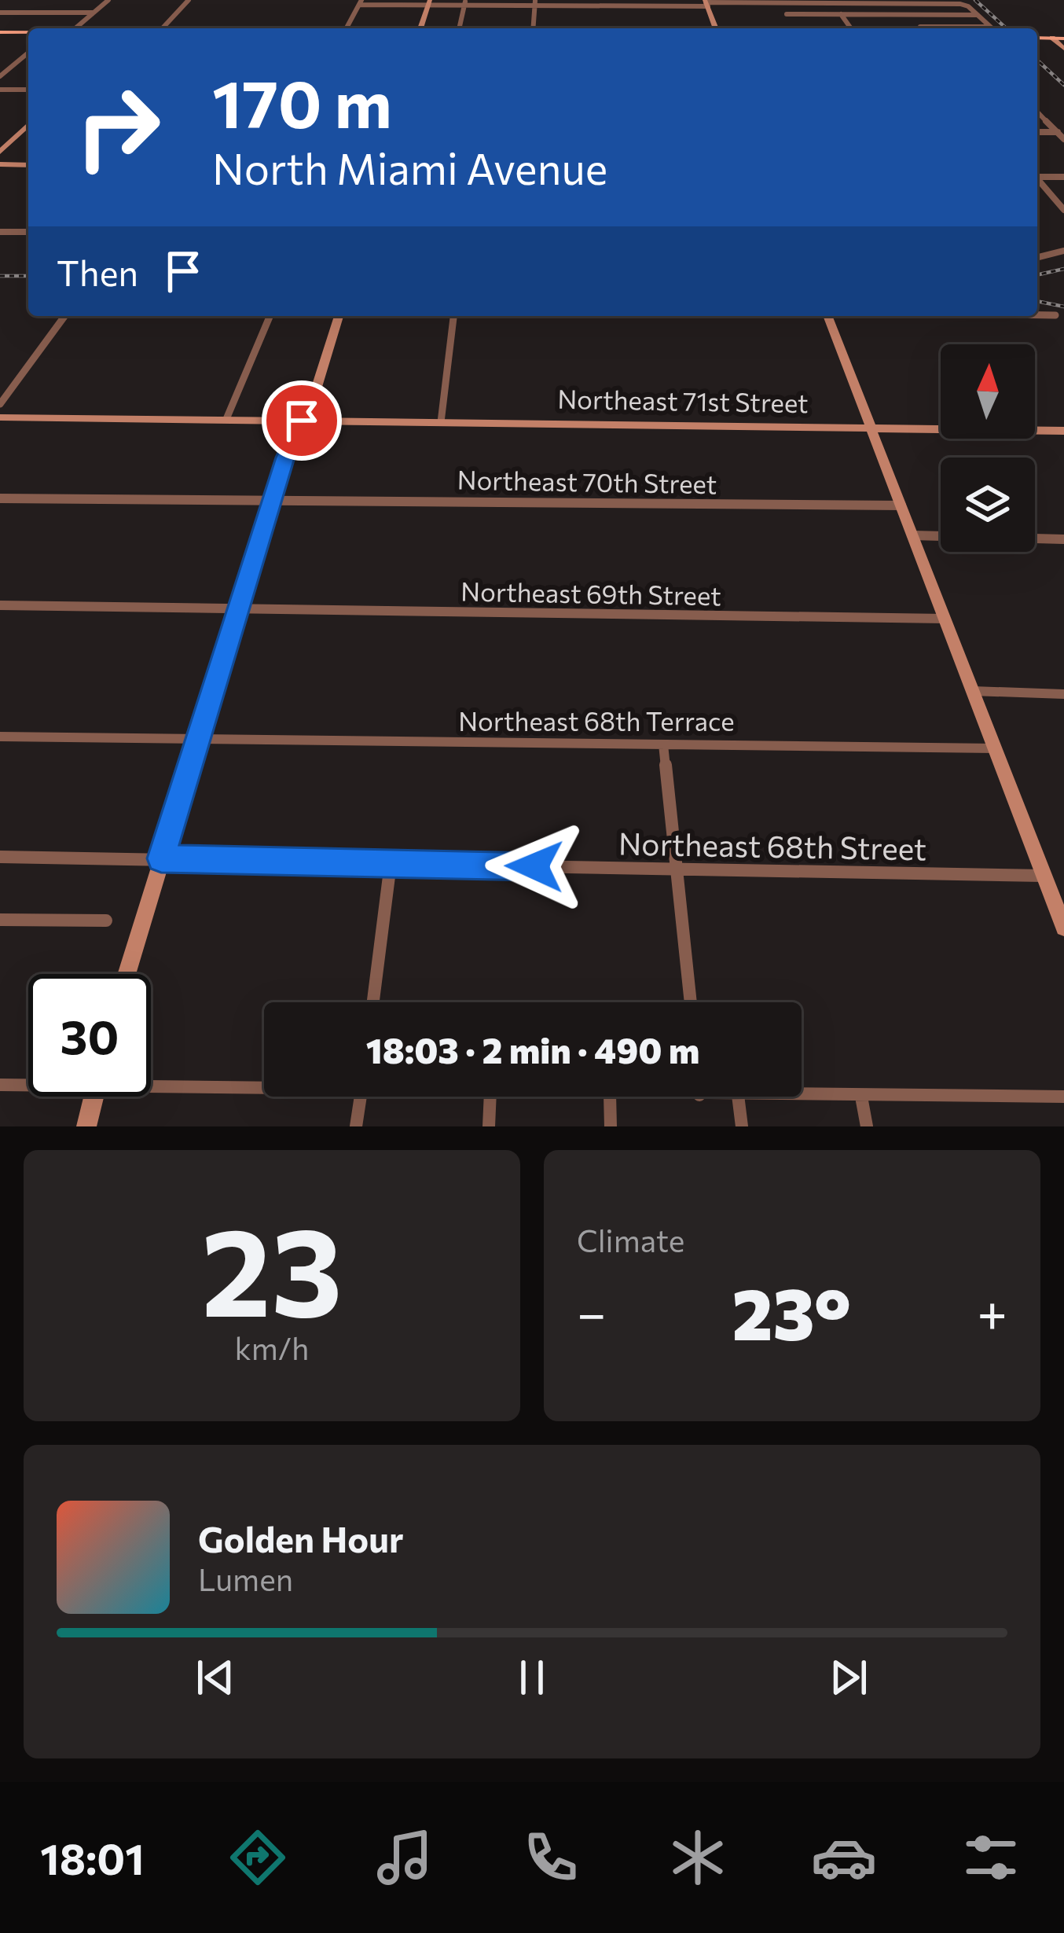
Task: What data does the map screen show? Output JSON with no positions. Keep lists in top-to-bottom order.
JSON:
{
  "streets": {
    "main road": ["Northeast 71st Street"],
    "street": [
      "Northeast 70th Street",
      "Northeast 69th Street",
      "Northeast 68th Terrace",
      "Northeast 68th Street"
    ]
  },
  "north": "top",
  "page": {
    "turn": ["170 m", "North Miami Avenue"],
    "then": "Then",
    "limit": "30",
    "trip": "18:03 · 2 min · 490 m",
    "tile": [
      ["23", "km/h"],
      "Climate"
    ],
    "heat": ["−", "23°", "+"],
    "song": ["Golden Hour", "Lumen"],
    "tabs": "18:01"
  }
}
